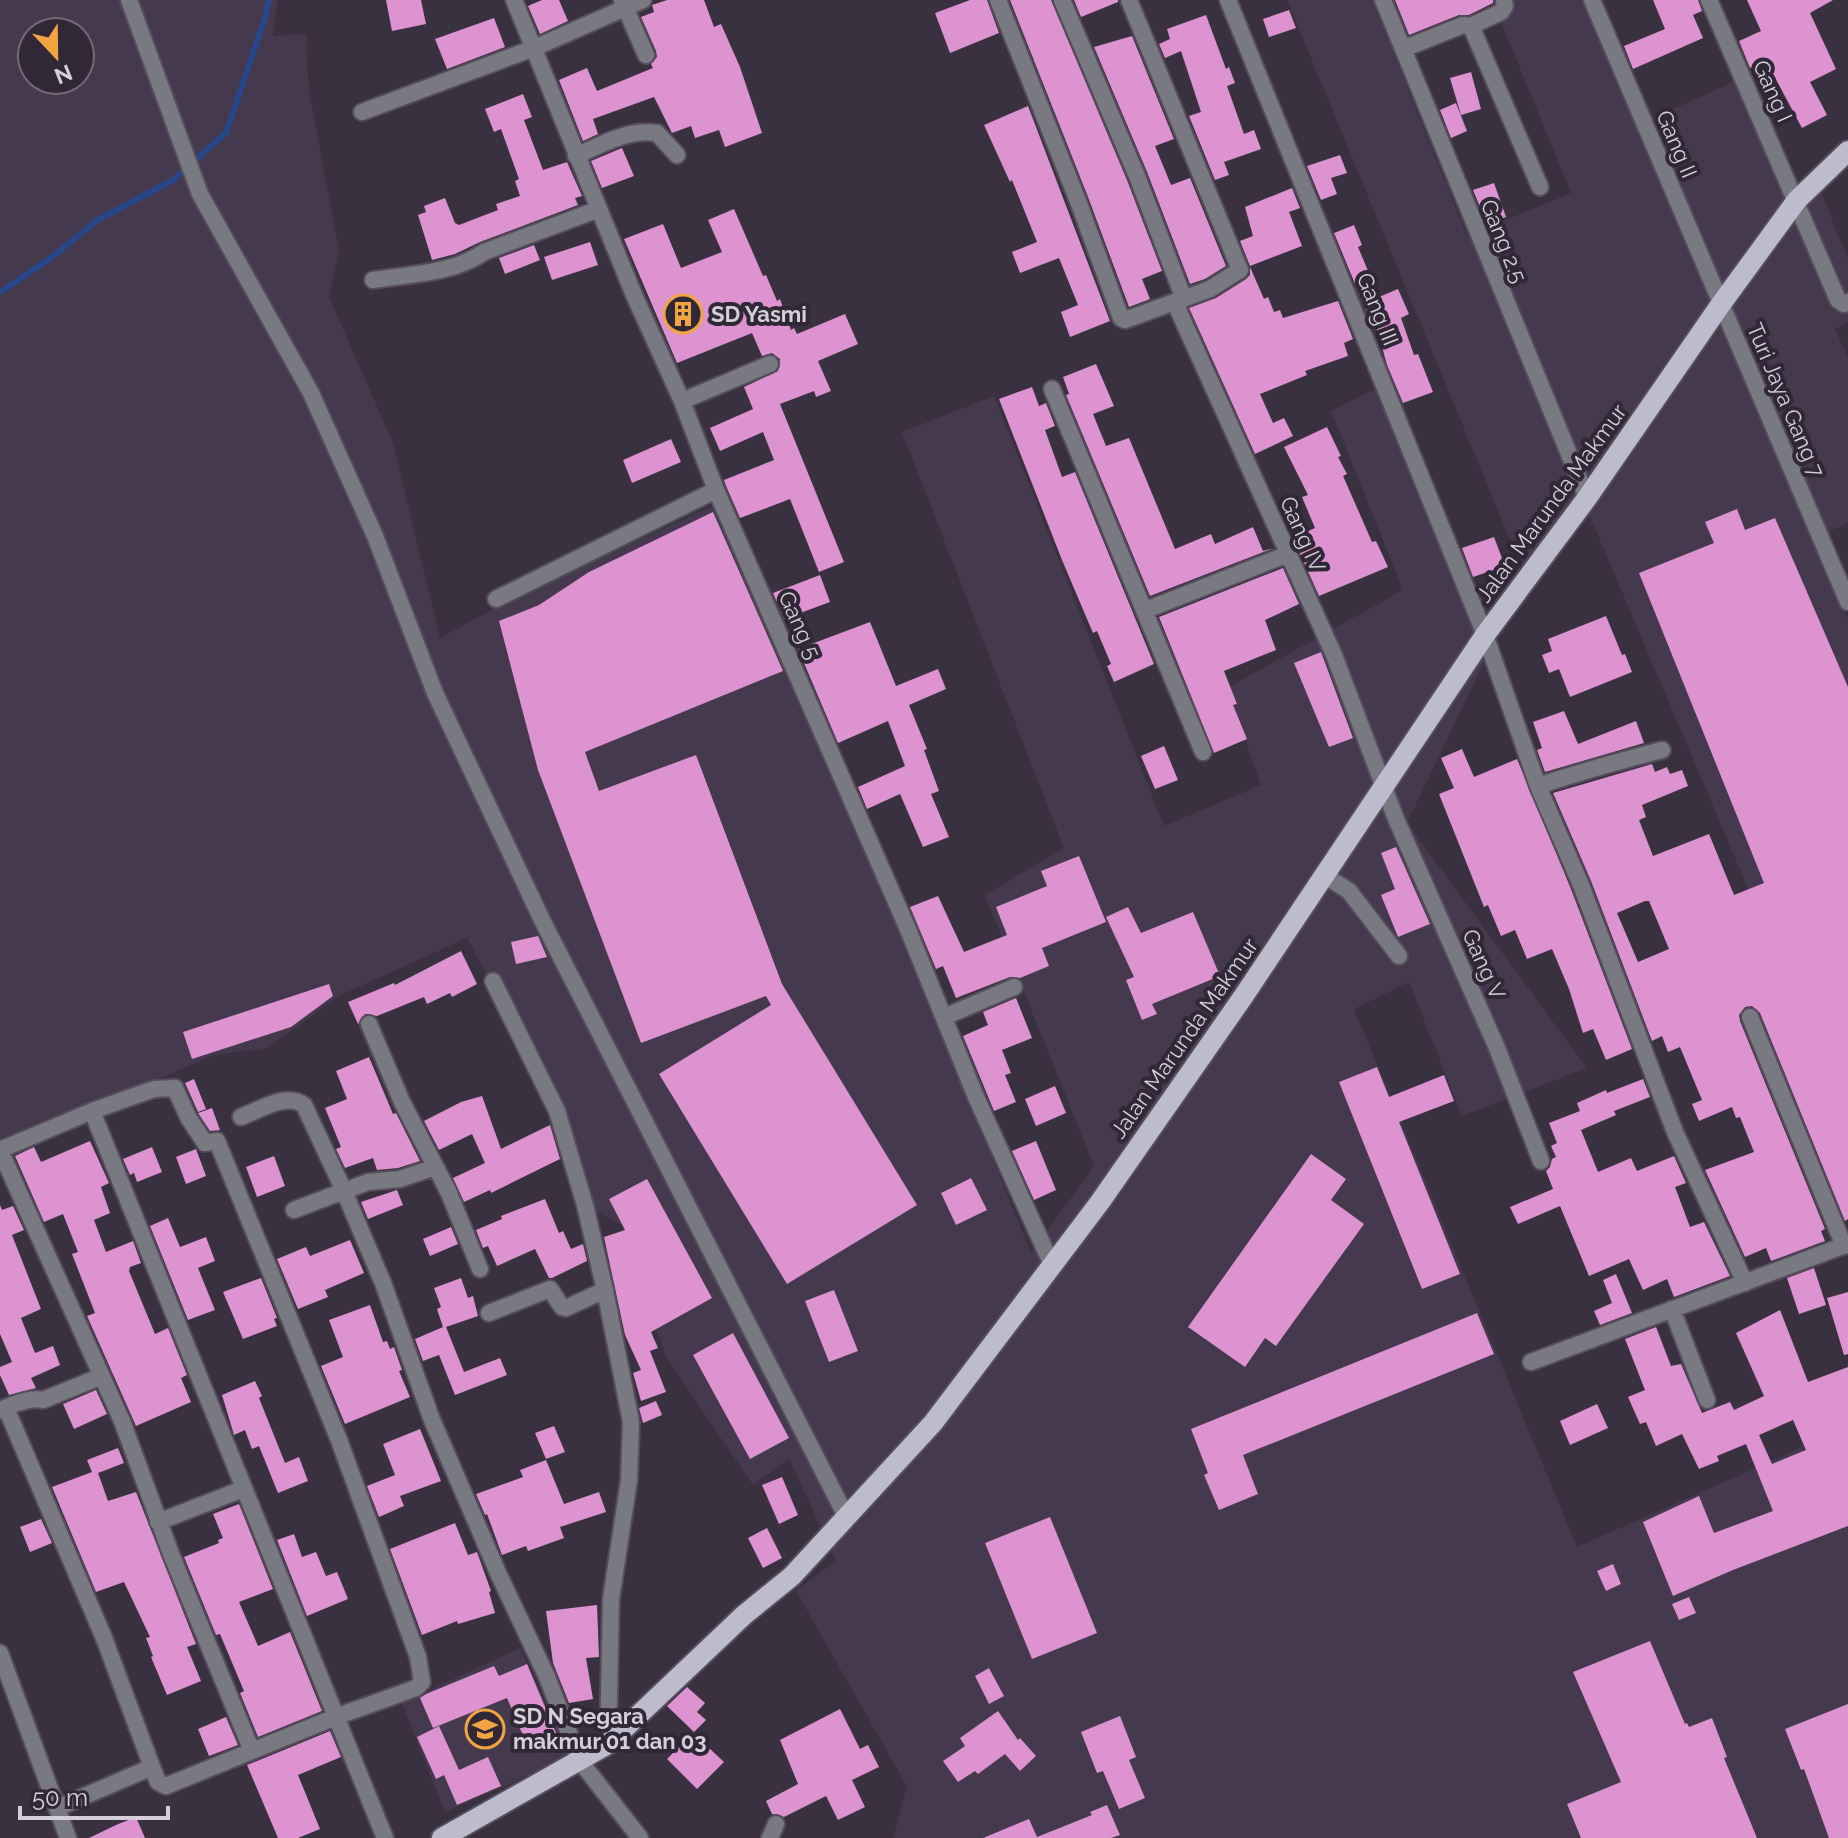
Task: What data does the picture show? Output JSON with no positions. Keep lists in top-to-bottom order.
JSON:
{
  "streets": {
    "main road": ["Jalan Marunda Makmur"],
    "street": [
      "Gang I",
      "Gang II",
      "Gang 2.5",
      "Gang III",
      "Turi Jaya Gang 7",
      "Gang IV",
      "Gang 5",
      "Gang V"
    ]
  },
  "crossings": [
    ["Gang I", "Jalan Marunda Makmur"],
    ["Gang II", "Turi Jaya Gang 7"],
    ["Gang II", "Jalan Marunda Makmur"],
    ["Gang 2.5", "Jalan Marunda Makmur"],
    ["Gang III", "Jalan Marunda Makmur"],
    ["Turi Jaya Gang 7", "Jalan Marunda Makmur"],
    ["Jalan Marunda Makmur", "Gang IV"],
    ["Jalan Marunda Makmur", "Gang 5"],
    ["Jalan Marunda Makmur", "Gang V"],
    ["Gang IV", "Gang V"]
  ],
  "places": {
    "building": ["SD Yasmi"],
    "school or university": ["SD N Segara makmur 01 dan 03"]
  },
  "scale_bar": "50 m",
  "north": "bottom"
}
